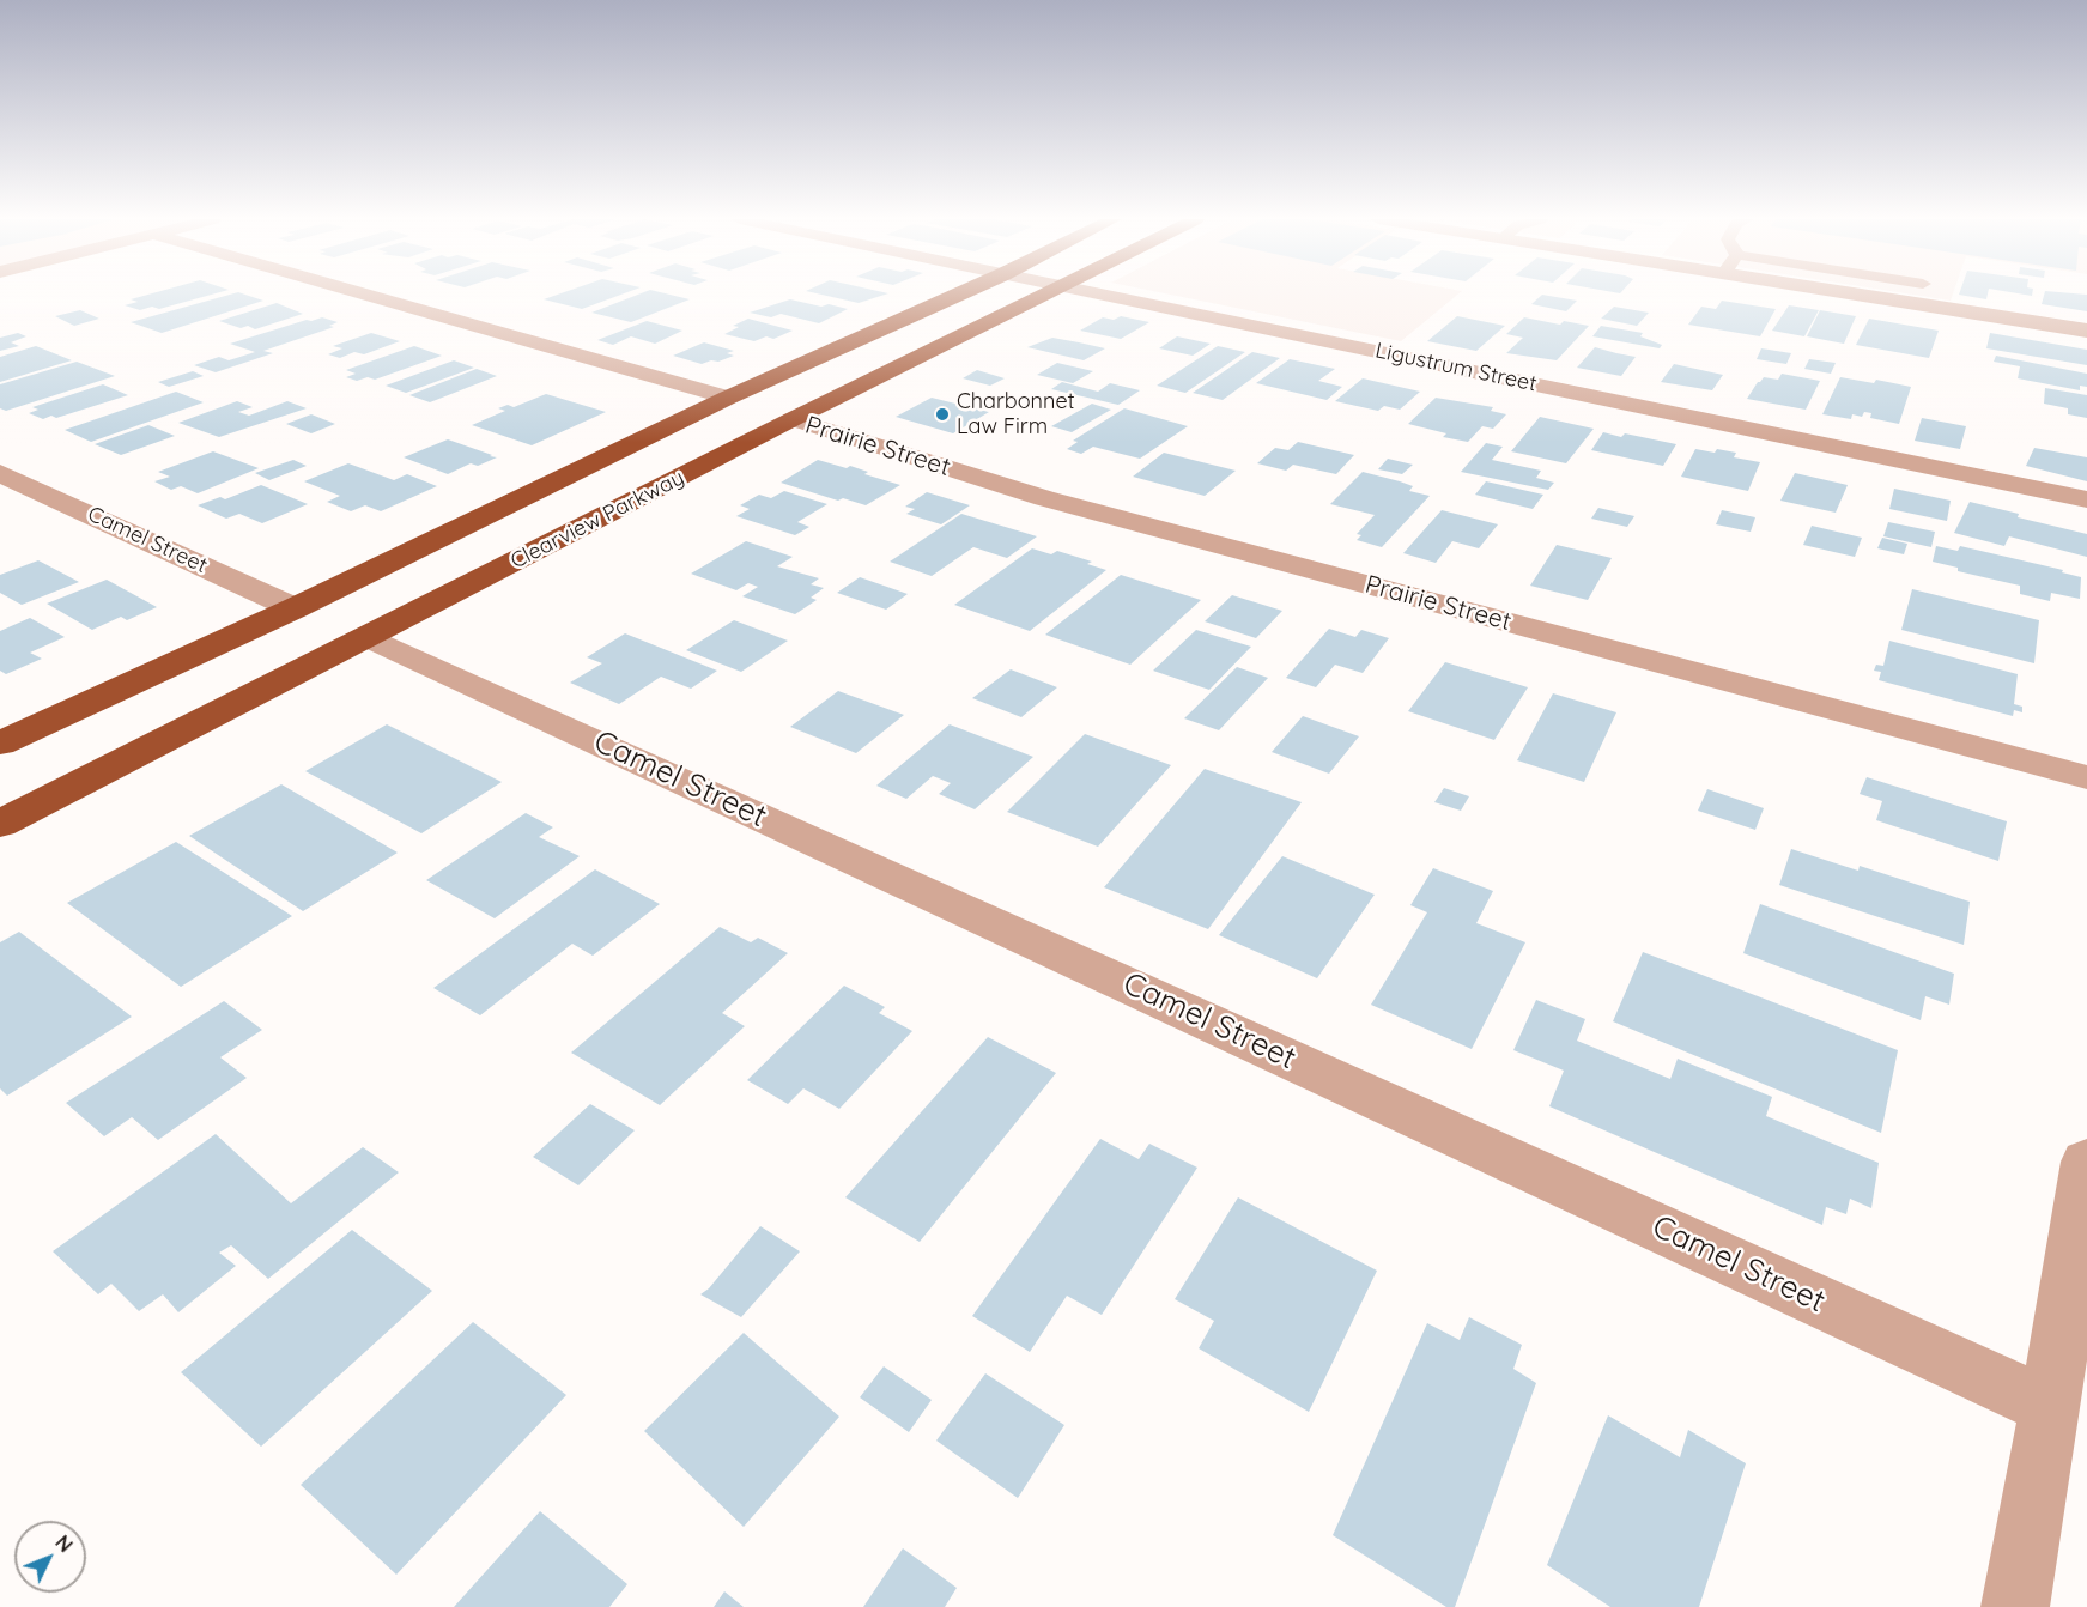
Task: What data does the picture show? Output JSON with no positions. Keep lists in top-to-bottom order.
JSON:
{
  "streets": {
    "highway": ["Clearview Parkway"],
    "street": ["Ligustrum Street", "Prairie Street", "Camel Street"]
  },
  "crossings": [
    ["Prairie Street", "Clearview Parkway"],
    ["Clearview Parkway", "Camel Street"]
  ],
  "places": ["Charbonnet Law Firm"],
  "north": "top right"
}
